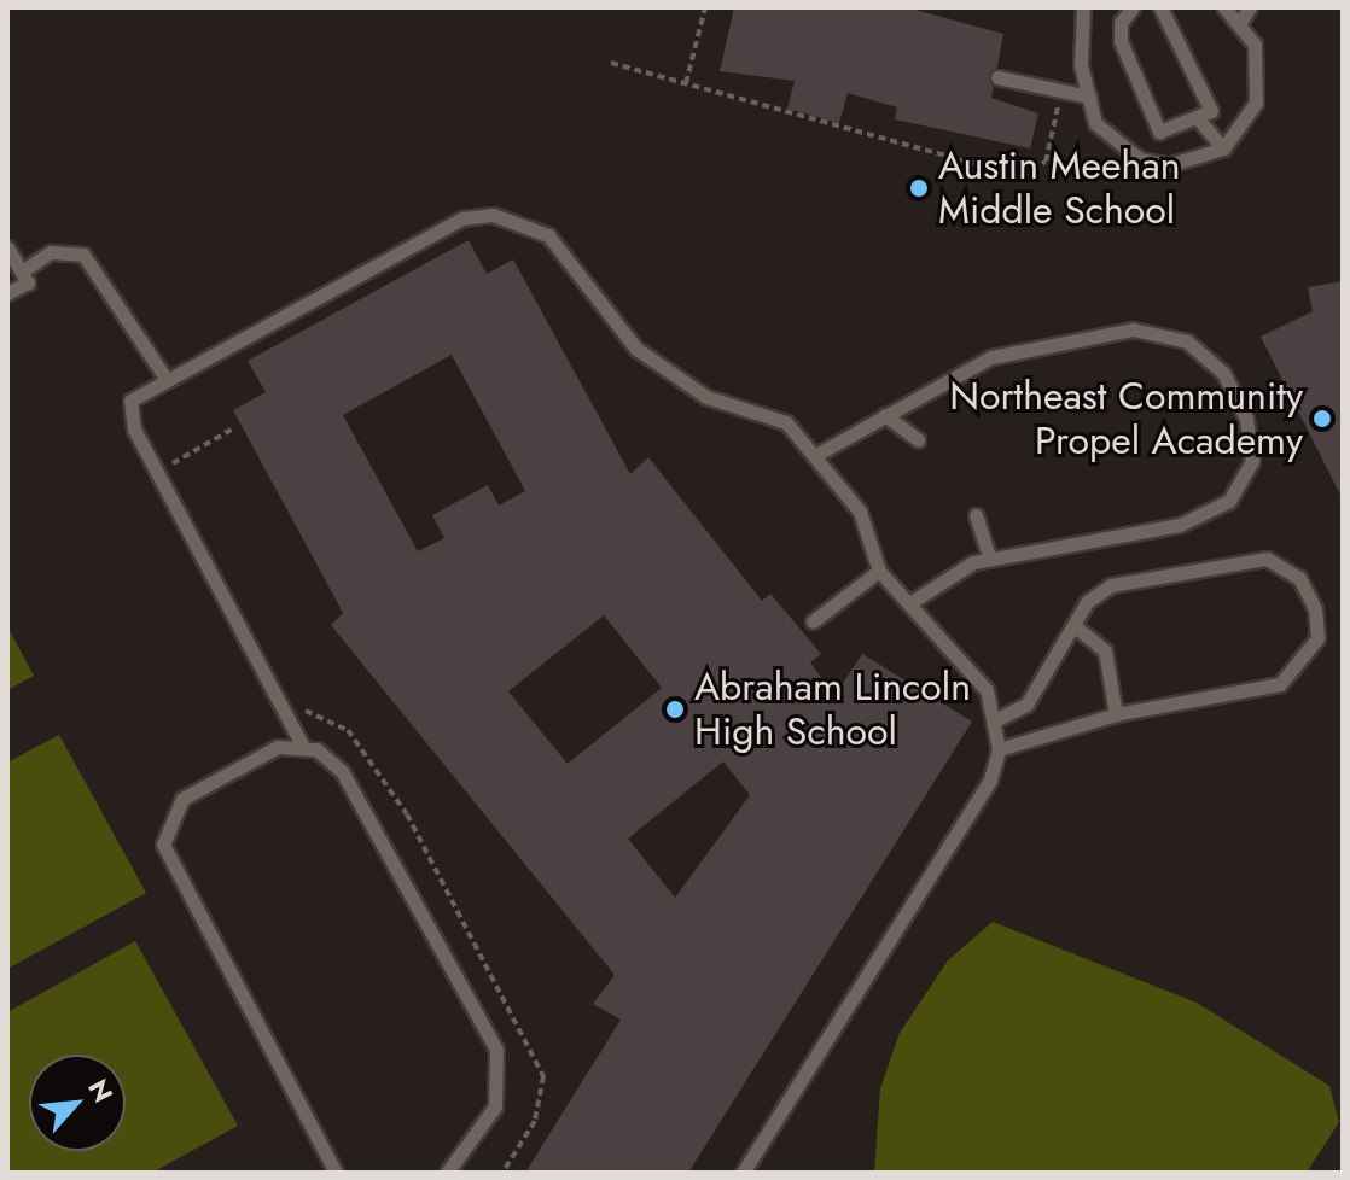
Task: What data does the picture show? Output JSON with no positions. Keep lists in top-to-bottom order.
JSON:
{
  "places": ["Austin Meehan Middle School", "Northeast Community Propel Academy", "Abraham Lincoln High School"],
  "north": "top right"
}
